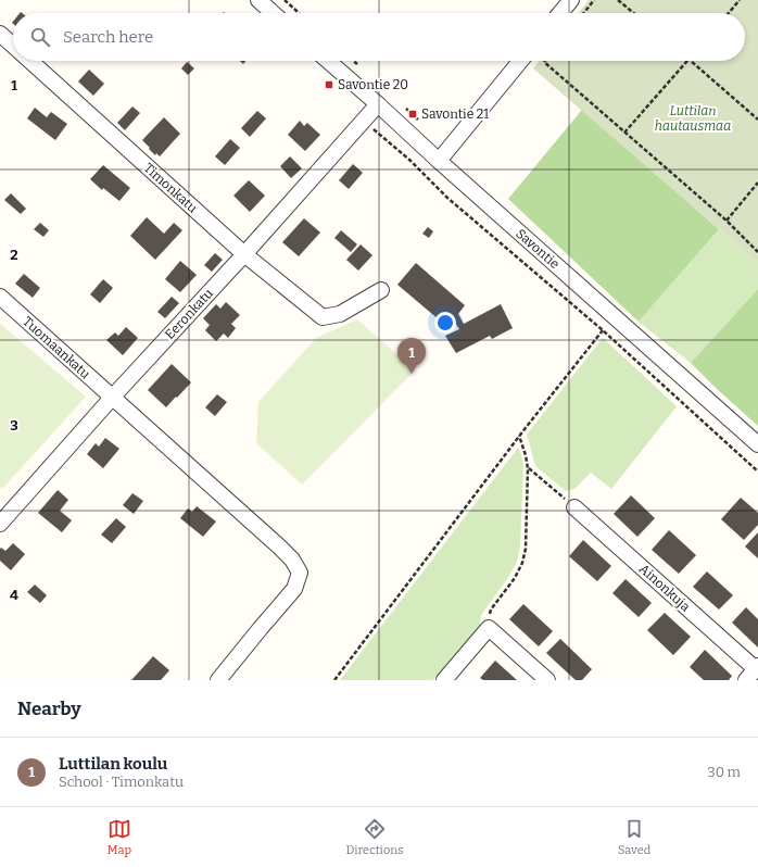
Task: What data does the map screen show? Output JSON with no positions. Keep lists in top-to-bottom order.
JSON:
{
  "streets": {
    "street": [
      "Timonkatu",
      "Savontie",
      "Eeronkatu",
      "Tuomaankatu",
      "Ainonkuja"
    ]
  },
  "crossings": [
    ["Timonkatu", "Eeronkatu"],
    ["Savontie", "Eeronkatu"],
    ["Eeronkatu", "Tuomaankatu"]
  ],
  "parks": ["Luttilan hautausmaa"],
  "places": {
    "transit": ["Savontie 20", "Savontie 21"]
  },
  "page": {
    "search": "Search here",
    "pins": "1",
    "heading": "Nearby",
    "list": [
      {
        "mark": "1",
        "name": "Luttilan koulu",
        "note": "School · Timonkatu",
        "value": "30 m"
      }
    ],
    "nav": ["Map", "Directions", "Saved"]
  },
  "grid": {
    "rows": [
      "1",
      "2",
      "3",
      "4"
    ]
  }
}
